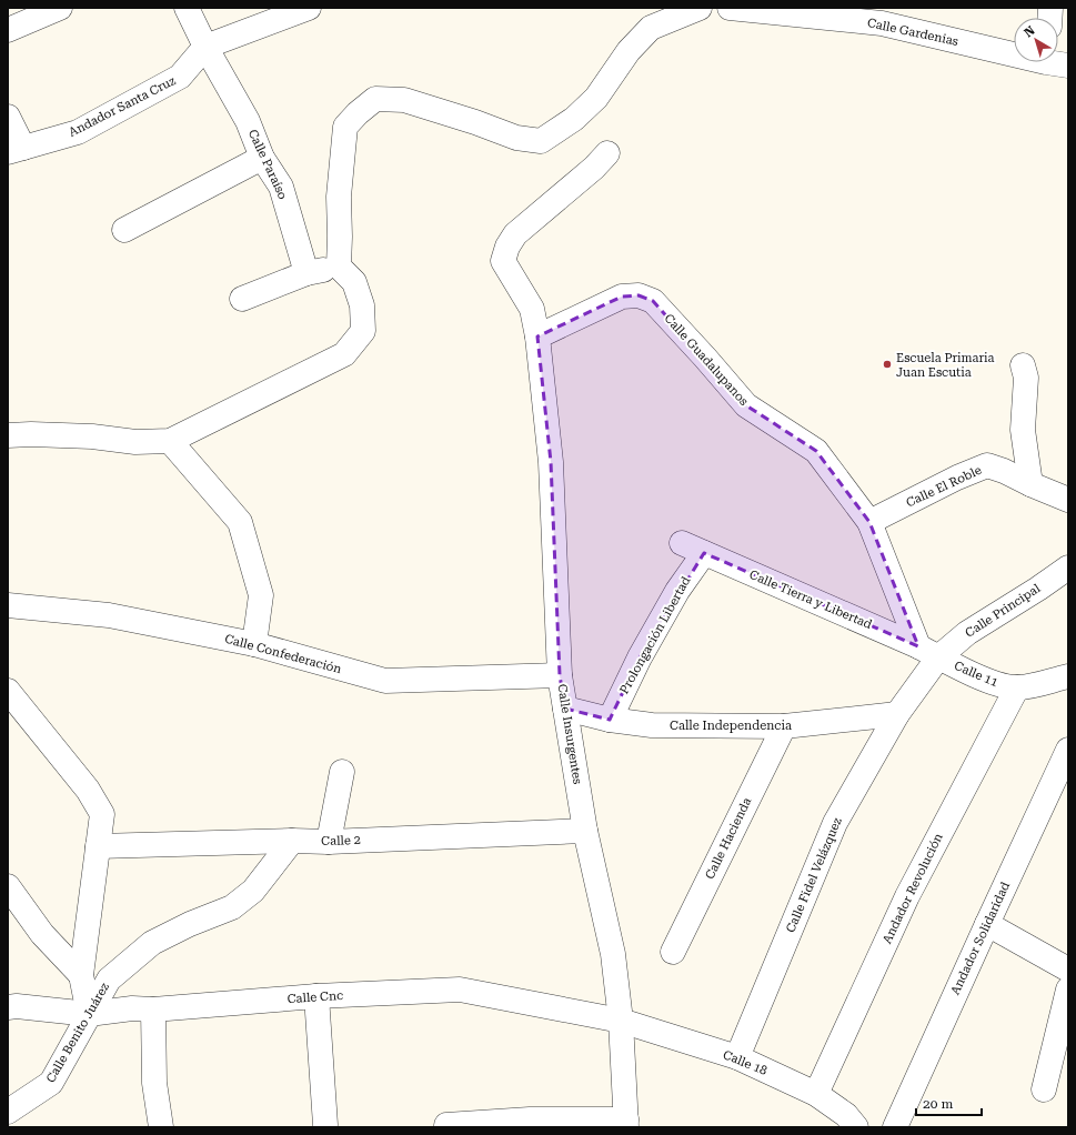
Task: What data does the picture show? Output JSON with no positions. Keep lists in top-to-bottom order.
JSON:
{
  "streets": {
    "street": [
      "Calle Gardenias",
      "Andador Santa Cruz",
      "Calle Paraíso",
      "Calle Guadalupanos",
      "Calle El Roble",
      "Calle Tierra y Libertad",
      "Calle Principal",
      "Prolongación Libertad",
      "Calle Confederación",
      "Calle 11",
      "Calle Independencia",
      "Calle Insurgentes",
      "Calle Hacienda",
      "Calle 2",
      "Calle Fidel Velázquez",
      "Andador Revolución",
      "Andador Solidaridad",
      "Calle Cnc",
      "Calle Benito Juárez",
      "Calle 18"
    ]
  },
  "crossings": [
    ["Andador Santa Cruz", "Calle Paraíso"],
    ["Calle Guadalupanos", "Calle El Roble"],
    ["Calle Guadalupanos", "Calle Tierra y Libertad"],
    ["Calle Guadalupanos", "Calle Principal"],
    ["Calle Guadalupanos", "Calle 11"],
    ["Calle Guadalupanos", "Calle Insurgentes"],
    ["Calle Guadalupanos", "Calle Fidel Velázquez"],
    ["Calle Tierra y Libertad", "Calle Principal"],
    ["Calle Tierra y Libertad", "Prolongación Libertad"],
    ["Calle Tierra y Libertad", "Calle 11"],
    ["Calle Tierra y Libertad", "Calle Fidel Velázquez"],
    ["Calle Principal", "Calle 11"],
    ["Calle Principal", "Calle Fidel Velázquez"],
    ["Prolongación Libertad", "Calle Independencia"],
    ["Calle Confederación", "Calle Insurgentes"],
    ["Calle 11", "Calle Fidel Velázquez"],
    ["Calle 11", "Andador Revolución"],
    ["Calle Independencia", "Calle Insurgentes"],
    ["Calle Independencia", "Calle Hacienda"],
    ["Calle Independencia", "Calle Fidel Velázquez"],
    ["Calle Insurgentes", "Calle 2"],
    ["Calle Insurgentes", "Calle Cnc"],
    ["Calle Insurgentes", "Calle 18"],
    ["Calle 2", "Calle Benito Juárez"],
    ["Calle Fidel Velázquez", "Calle 18"],
    ["Andador Revolución", "Calle 18"],
    ["Calle Cnc", "Calle Benito Juárez"],
    ["Calle Cnc", "Calle 18"]
  ],
  "places": ["Escuela Primaria Juan Escutia"],
  "scale_bar": "20 m",
  "north": "top left"
}
